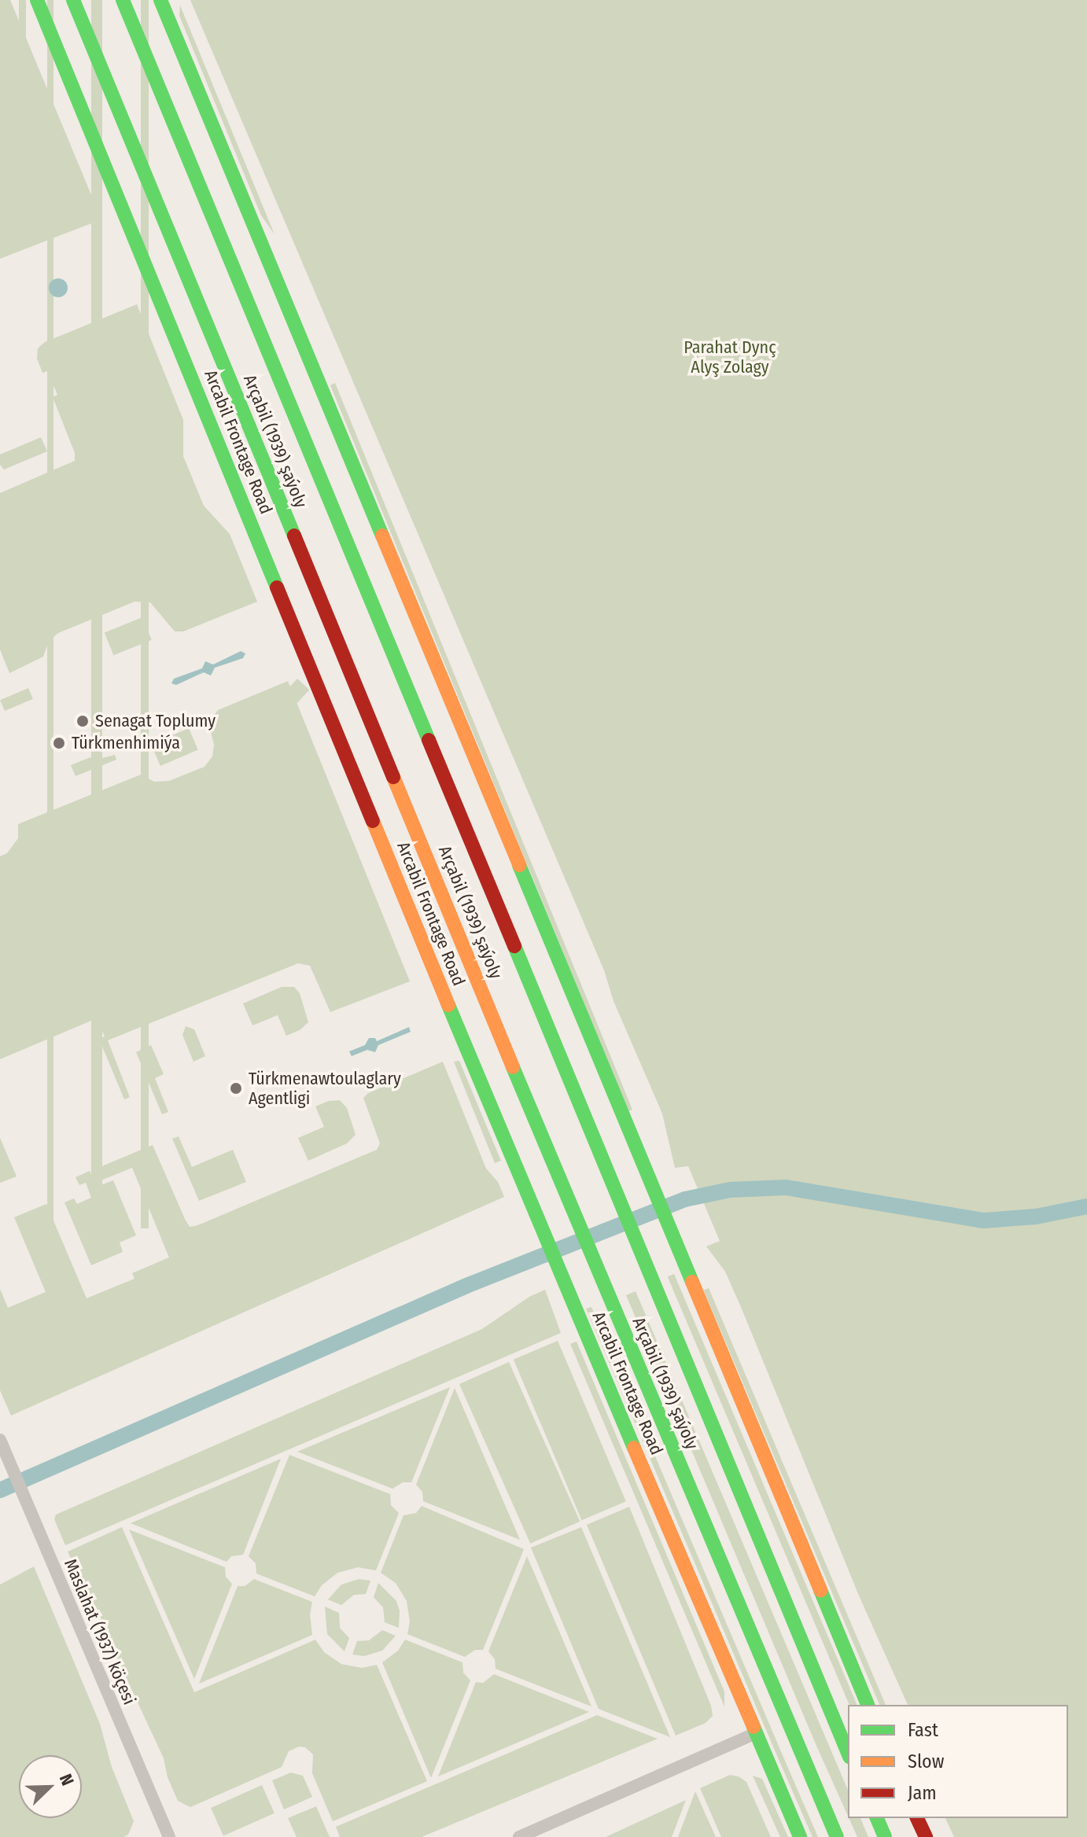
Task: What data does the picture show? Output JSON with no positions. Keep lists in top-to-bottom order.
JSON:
{
  "streets": {
    "main road": ["Arçabil (1939) şaýoly", "Arcabil Frontage Road"],
    "street": ["Maslahat (1937) köçesi"]
  },
  "parks": ["Parahat Dynç Alyş Zolagy"],
  "places": ["Senagat Toplumy", "Türkmenhimiýa", "Türkmenawtoulaglary Agentligi"],
  "legend": ["Fast", "Slow", "Jam"],
  "north": "top right"
}
